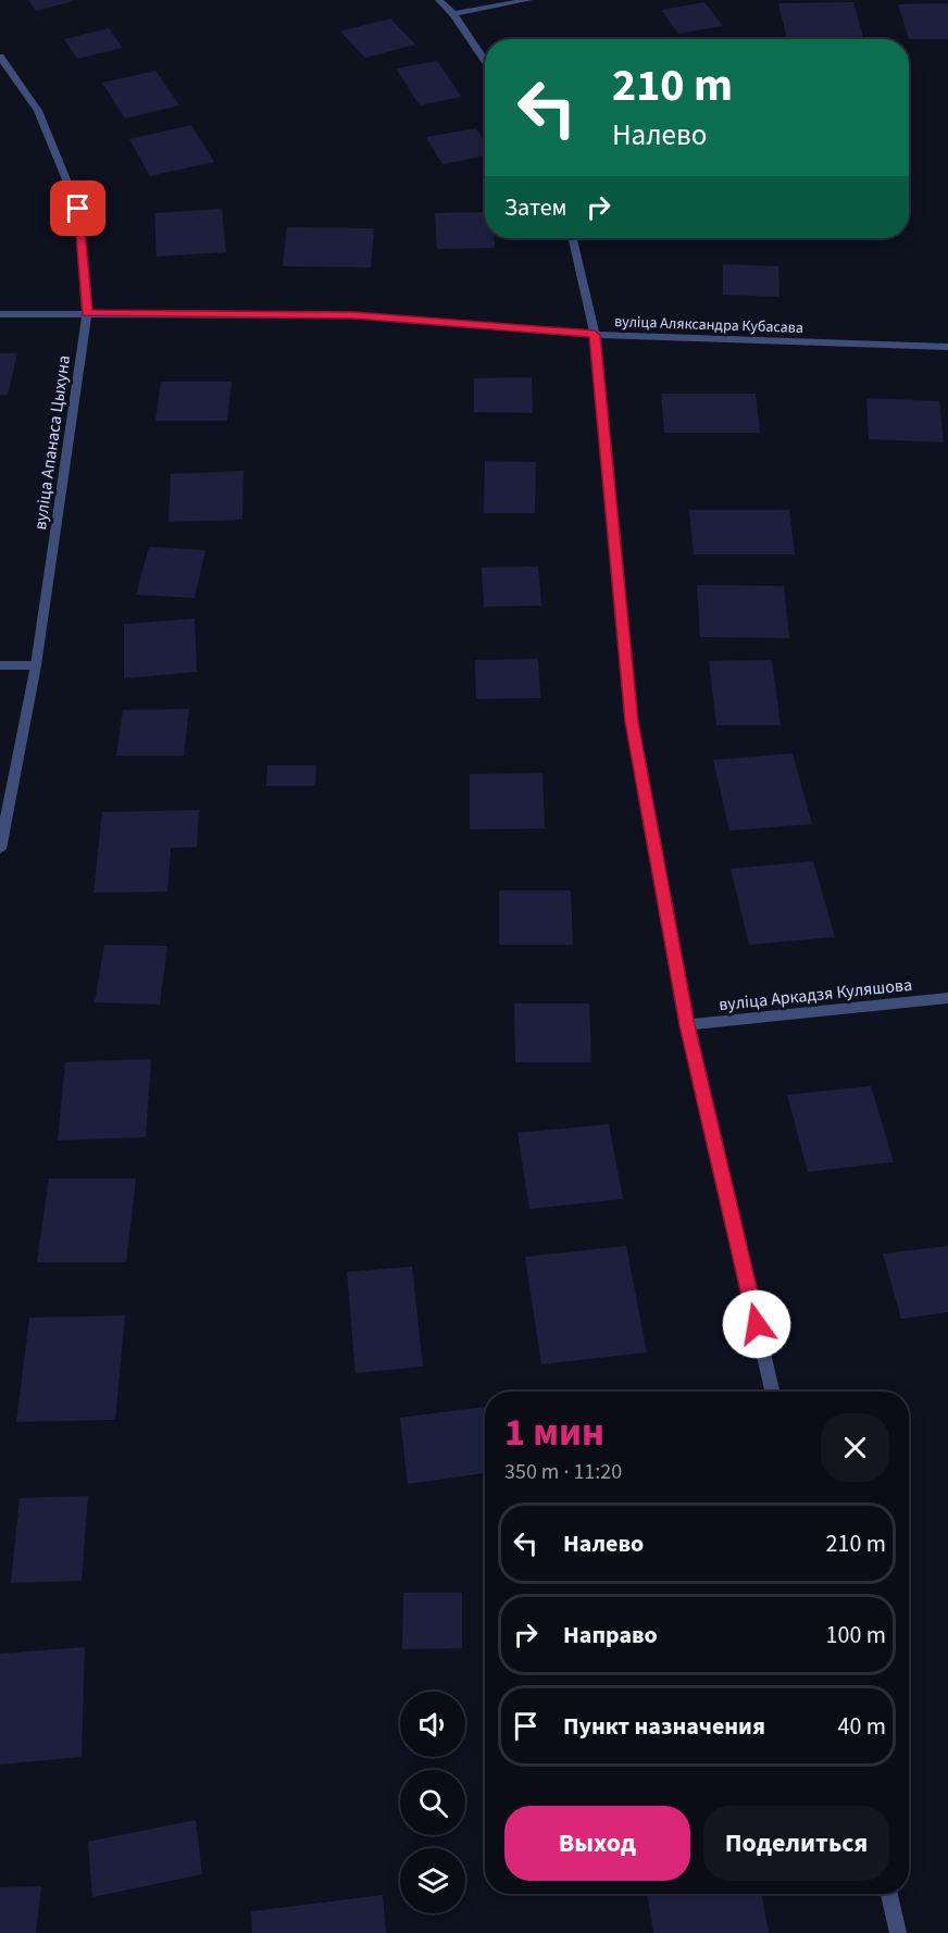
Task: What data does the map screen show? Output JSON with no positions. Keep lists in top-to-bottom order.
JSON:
{
  "streets": {
    "street": ["вуліца Аляксандра Кубасава", "вуліца Апанаса Цыхуна", "вуліца Аркадзя Куляшова"]
  },
  "crossings": [
    ["вуліца Аляксандра Кубасава", "вуліца Апанаса Цыхуна"]
  ],
  "page": {
    "turn": ["210 m", "Налево"],
    "then": "Затем",
    "heading": ["1 мин", "350 m · 11:20"],
    "list": [
      {
        "name": "Налево",
        "value": "210 m"
      },
      {
        "name": "Направо",
        "value": "100 m"
      },
      {
        "name": "Пункт назначения",
        "value": "40 m"
      }
    ],
    "buttons": ["Выход", "Поделиться"]
  }
}
